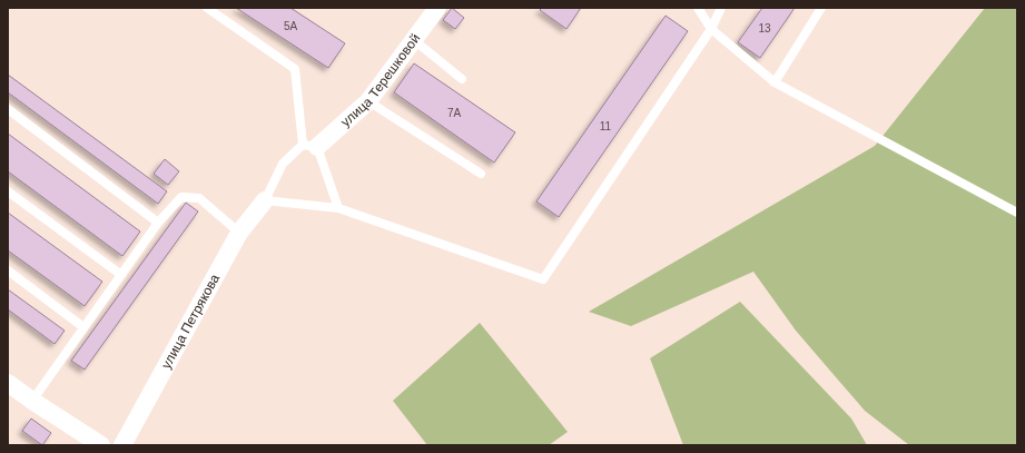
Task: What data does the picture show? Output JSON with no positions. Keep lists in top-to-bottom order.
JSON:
{
  "streets": {
    "street": ["улица Терешковой", "улица Петрякова"]
  },
  "house_numbers": [
    "5А",
    "13",
    "7А",
    "11"
  ]
}
